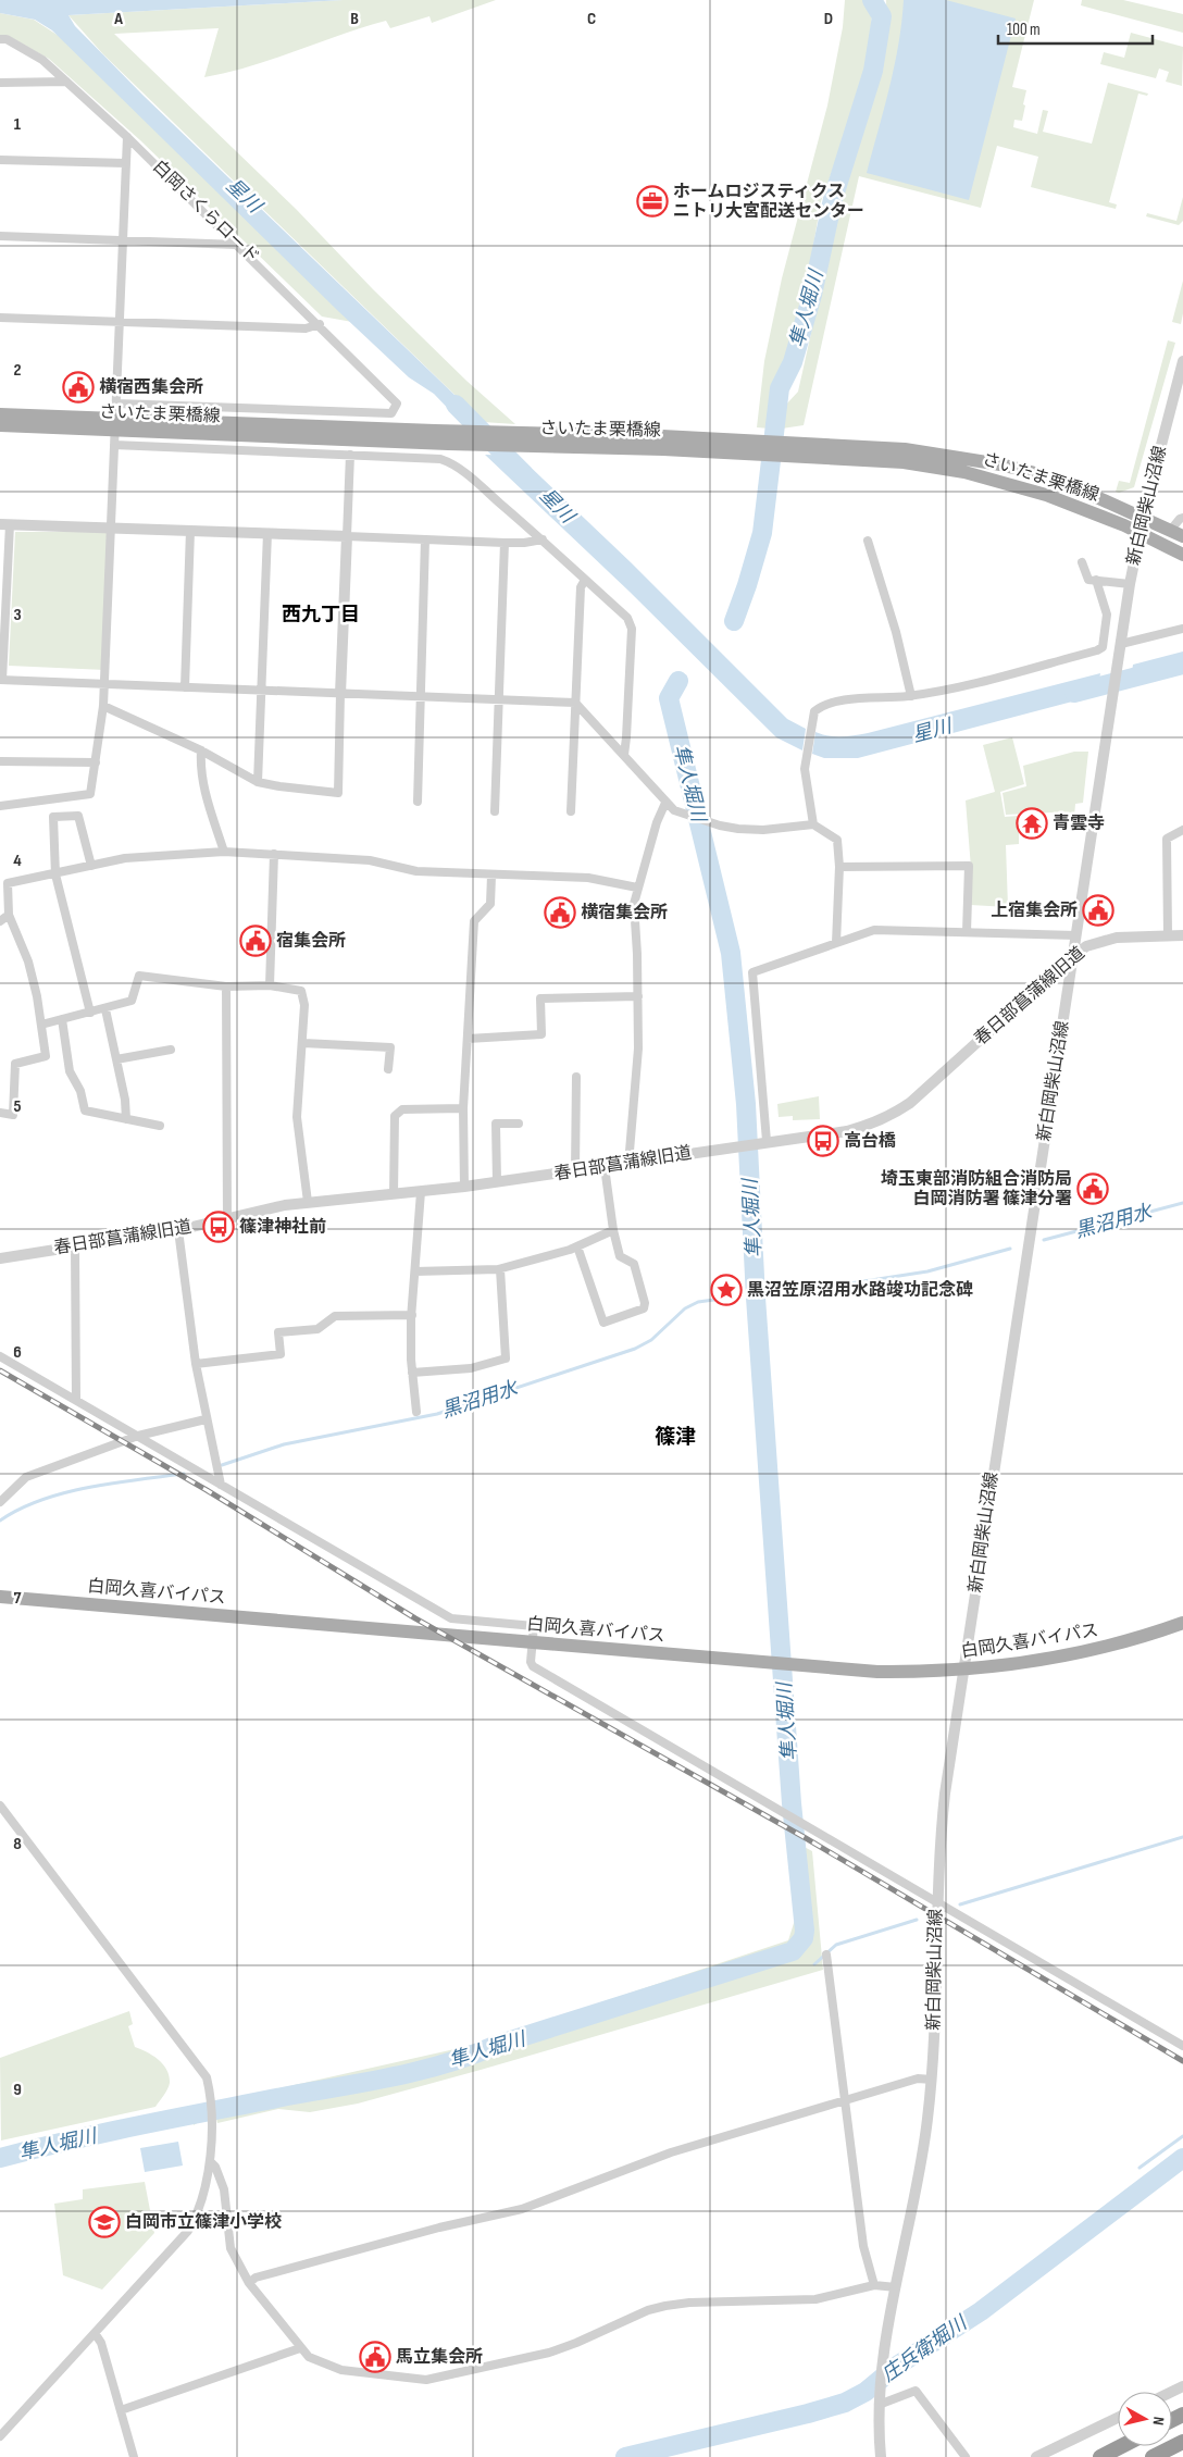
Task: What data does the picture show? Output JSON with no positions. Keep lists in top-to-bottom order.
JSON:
{
  "streets": {
    "main road": ["さいたま栗橋線", "白岡久喜バイパス"],
    "street": ["白岡さくらロード", "新白岡柴山沼線", "春日部菖蒲線旧道"]
  },
  "crossings": [
    ["さいたま栗橋線", "新白岡柴山沼線"],
    ["新白岡柴山沼線", "春日部菖蒲線旧道"],
    ["新白岡柴山沼線", "白岡久喜バイパス"]
  ],
  "districts": ["西九丁目", "篠津"],
  "water": [
    "星川",
    "隼人堀川",
    "黒沼用水",
    "庄兵衛堀川"
  ],
  "places": {
    "office": ["ホームロジスティクス ニトリ大宮配送センター"],
    "public building": [
      "横宿西集会所",
      "上宿集会所",
      "横宿集会所",
      "宿集会所",
      "埼玉東部消防組合消防局 白岡消防署 篠津分署",
      "馬立集会所"
    ],
    "temple": ["青雲寺"],
    "bus stop": ["高台橋", "篠津神社前"],
    "place": ["黒沼笠原沼用水路竣功記念碑"],
    "school or university": ["白岡市立篠津小学校"]
  },
  "scale_bar": "100 m",
  "north": "right",
  "grid": {
    "columns": [
      "A",
      "B",
      "C",
      "D"
    ],
    "rows": [
      "1",
      "2",
      "3",
      "4",
      "5",
      "6",
      "7",
      "8",
      "9"
    ]
  }
}
